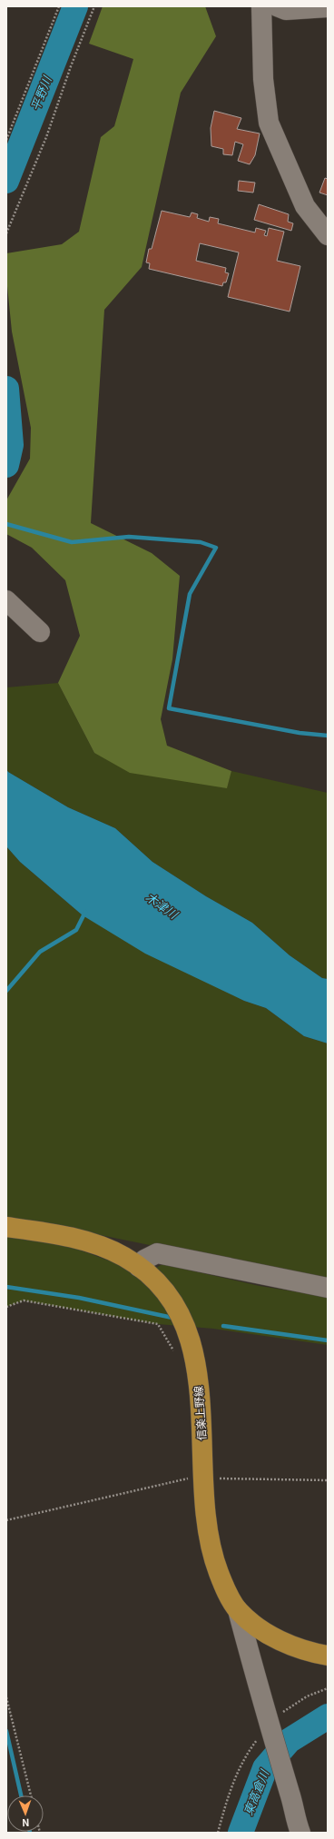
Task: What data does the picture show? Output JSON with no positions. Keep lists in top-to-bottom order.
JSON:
{
  "streets": {
    "main road": ["信楽上野線"]
  },
  "water": ["平野川", "木津川", "東高倉川"],
  "north": "bottom"
}
